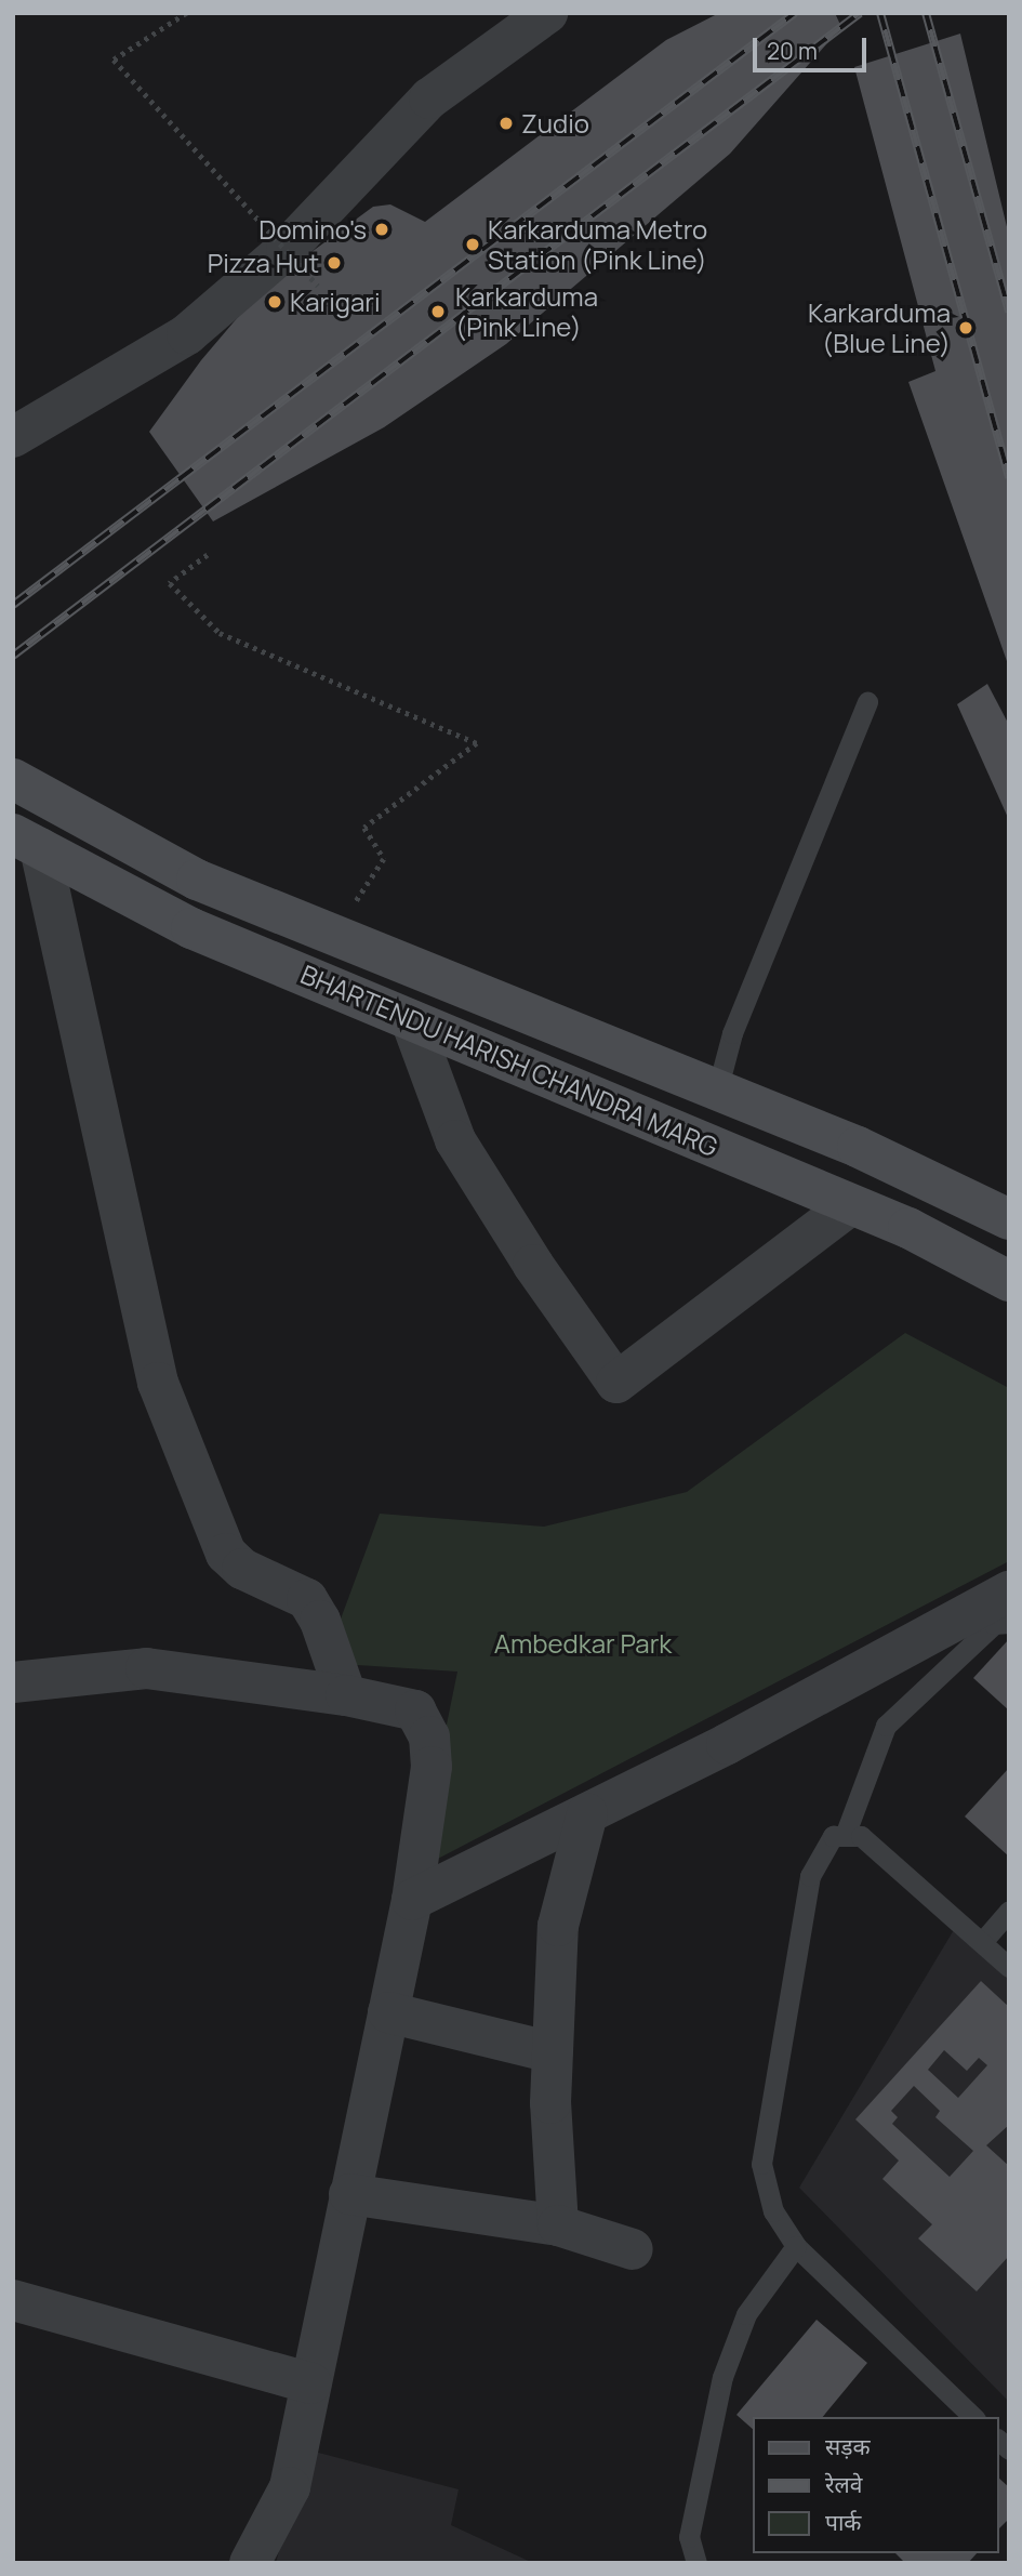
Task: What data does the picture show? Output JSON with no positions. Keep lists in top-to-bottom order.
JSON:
{
  "streets": {
    "main road": ["BHARTENDU HARISH CHANDRA MARG"]
  },
  "parks": ["Ambedkar Park"],
  "places": [
    "Zudio",
    "Domino's",
    "Karkarduma Metro Station (Pink Line)",
    "Pizza Hut",
    "Karigari",
    "Karkarduma (Pink Line)",
    "Karkarduma (Blue Line)"
  ],
  "legend": ["सड़क", "रेलवे", "पार्क"],
  "scale_bar": "20 m"
}
